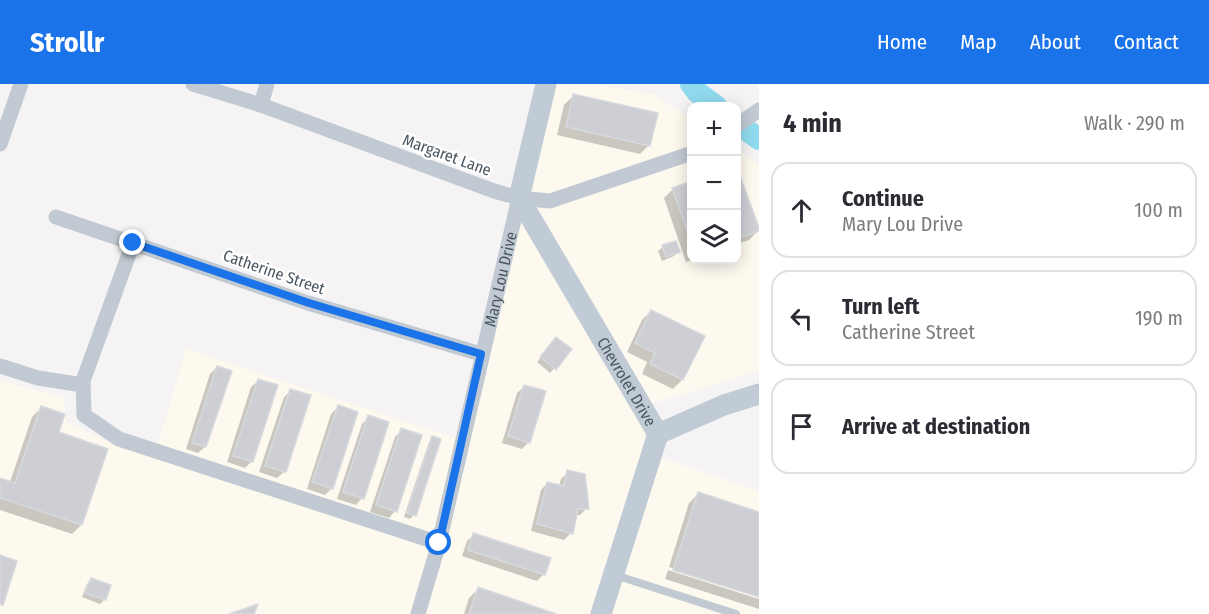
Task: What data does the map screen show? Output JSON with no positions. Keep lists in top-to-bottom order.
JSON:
{
  "streets": {
    "main road": ["Mary Lou Drive", "Chevrolet Drive"],
    "street": ["Margaret Lane", "Catherine Street"]
  },
  "crossings": [
    ["Margaret Lane", "Mary Lou Drive"],
    ["Margaret Lane", "Chevrolet Drive"],
    ["Catherine Street", "Mary Lou Drive"],
    ["Mary Lou Drive", "Chevrolet Drive"]
  ],
  "page": {
    "header": "Strollr",
    "nav": [
      "Home",
      "Map",
      "About",
      "Contact"
    ],
    "heading": ["4 min", "Walk · 290 m"],
    "map_buttons": ["+", "−"],
    "list": [
      ["Continue", "Mary Lou Drive", "100 m"],
      ["Turn left", "Catherine Street", "190 m"],
      "Arrive at destination"
    ]
  }
}
